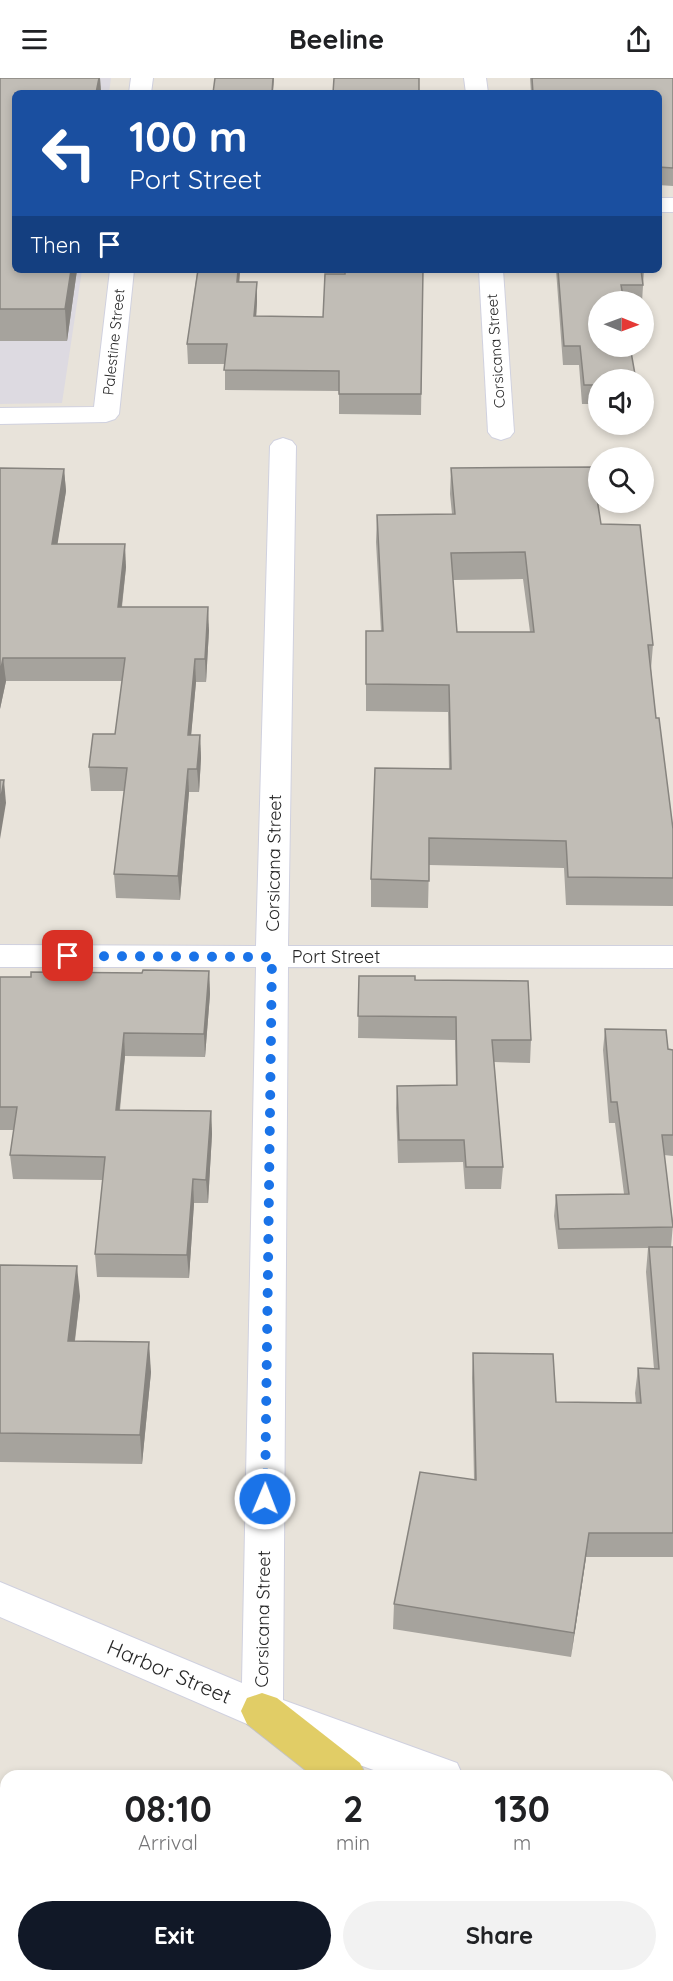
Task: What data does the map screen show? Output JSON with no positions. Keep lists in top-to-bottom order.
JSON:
{
  "streets": {
    "street": [
      "Palestine Street",
      "Corsicana Street",
      "Port Street",
      "Harbor Street"
    ]
  },
  "crossings": [
    ["Corsicana Street", "Port Street"],
    ["Corsicana Street", "Harbor Street"]
  ],
  "north": "right",
  "page": {
    "header": "Beeline",
    "turn": ["100 m", "Port Street"],
    "then": "Then",
    "eta": [
      "08:10",
      "Arrival",
      "2",
      "min",
      "130",
      "m"
    ],
    "buttons": ["Exit", "Share"]
  }
}
